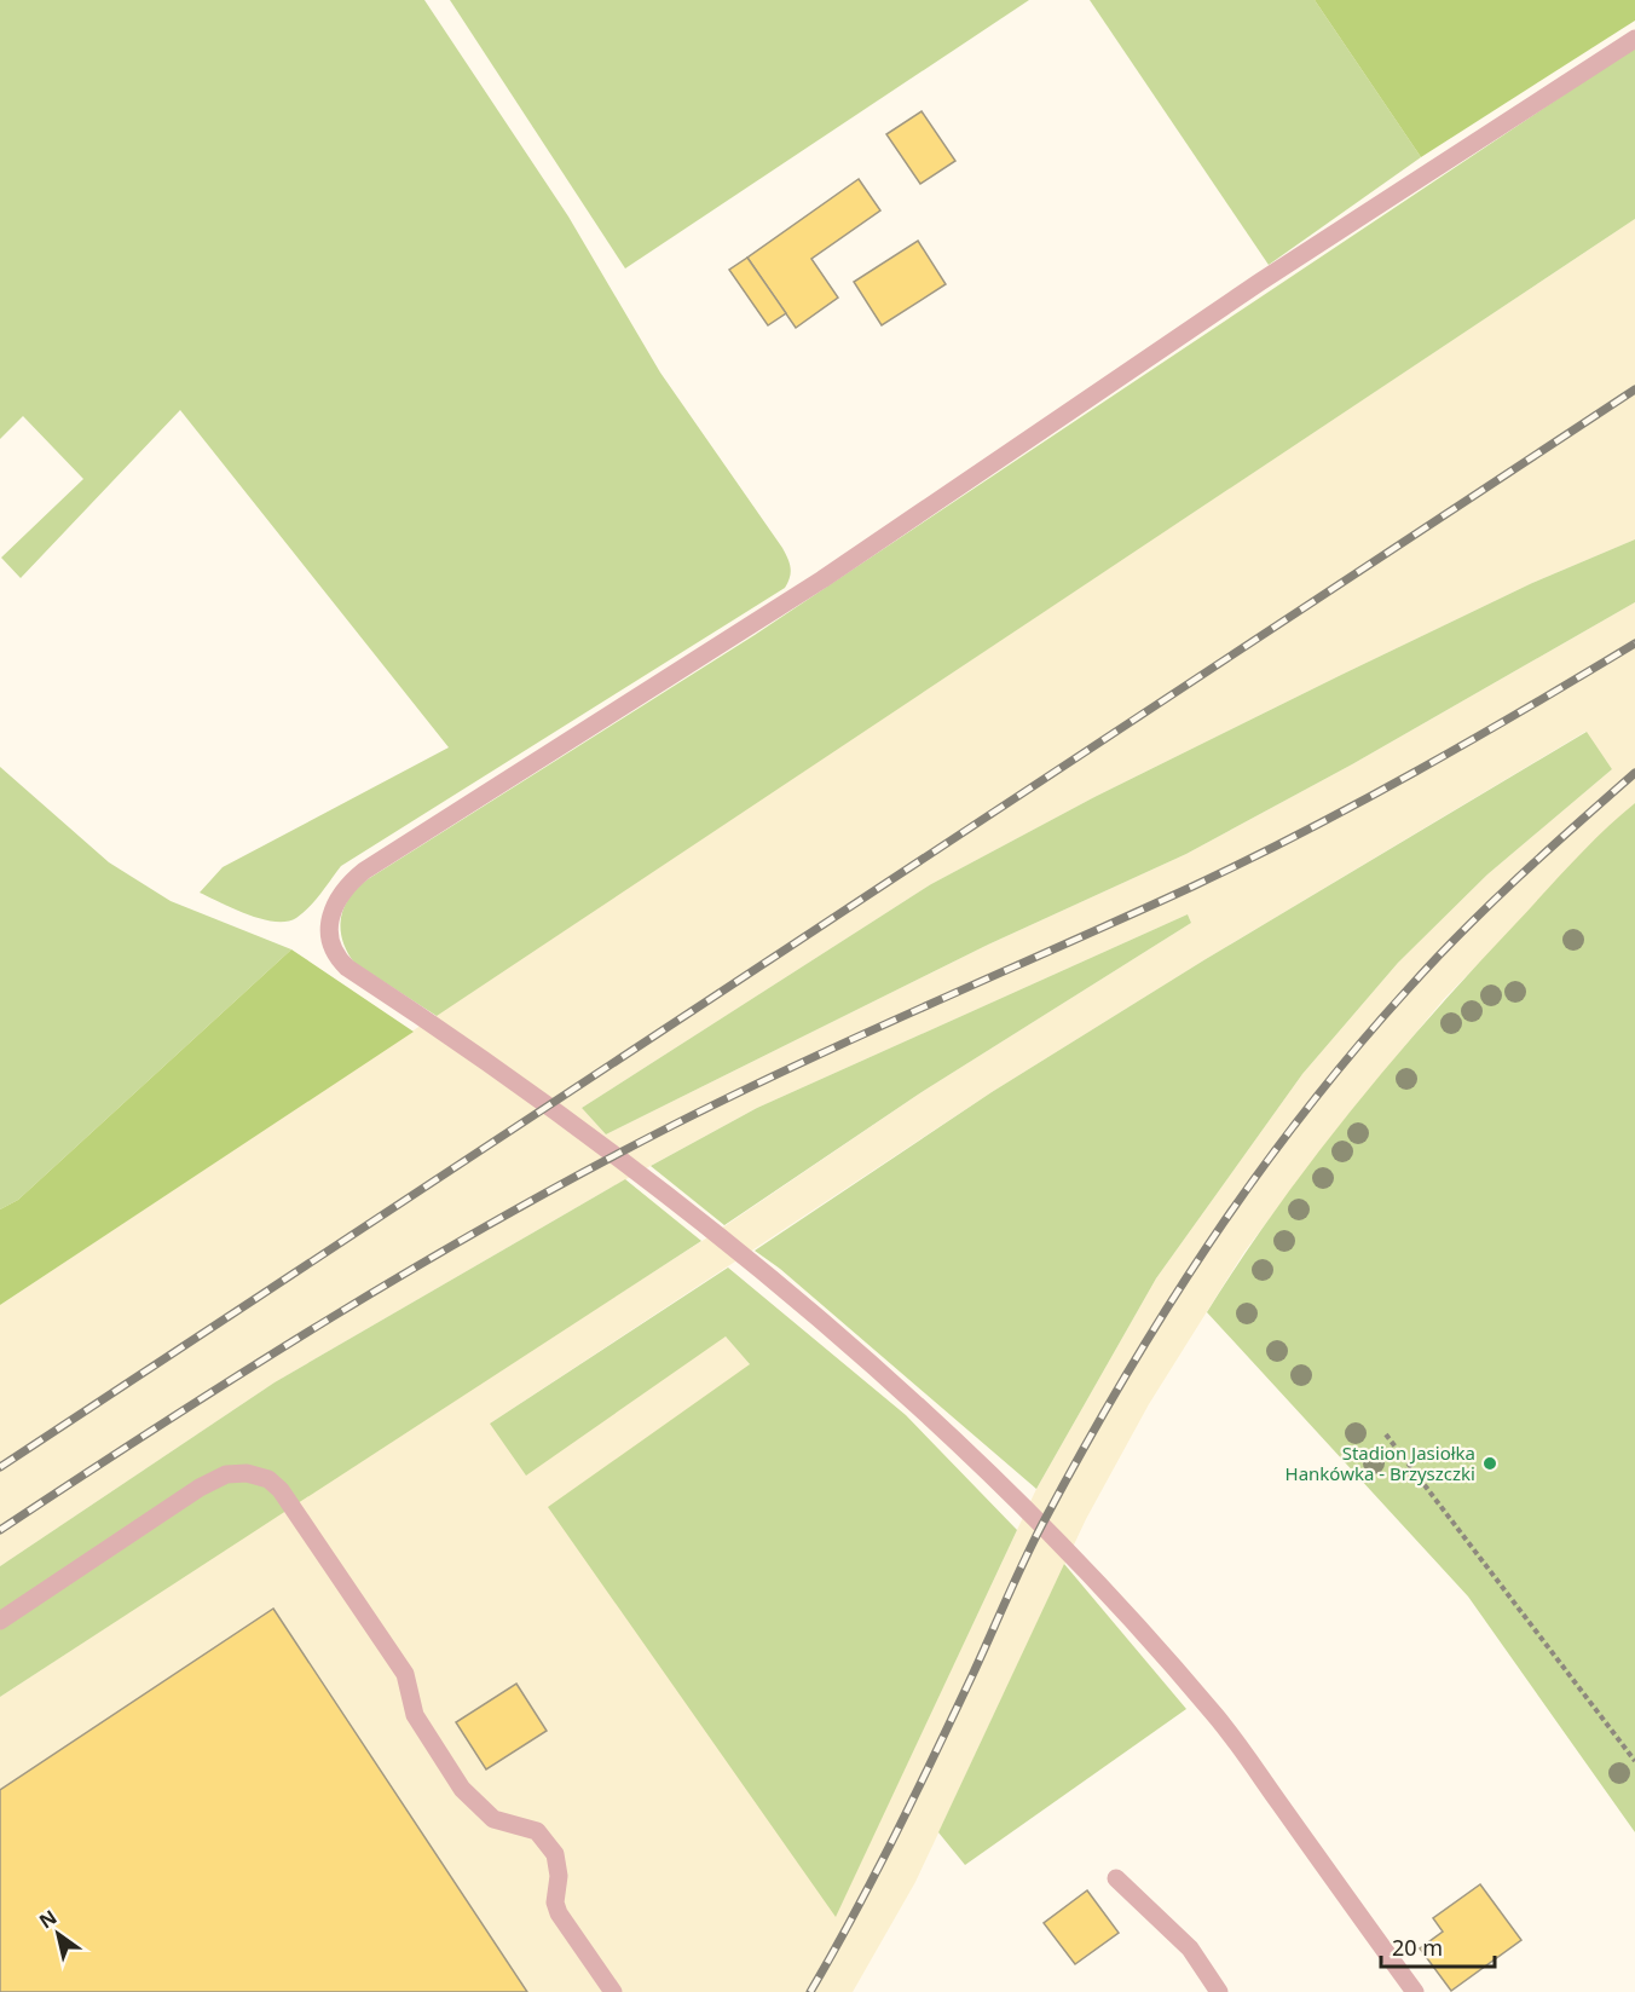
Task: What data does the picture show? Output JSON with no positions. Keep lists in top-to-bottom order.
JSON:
{
  "places": ["Stadion Jasiołka Hankówka - Brzyszczki"],
  "scale_bar": "20 m",
  "north": "top left"
}
